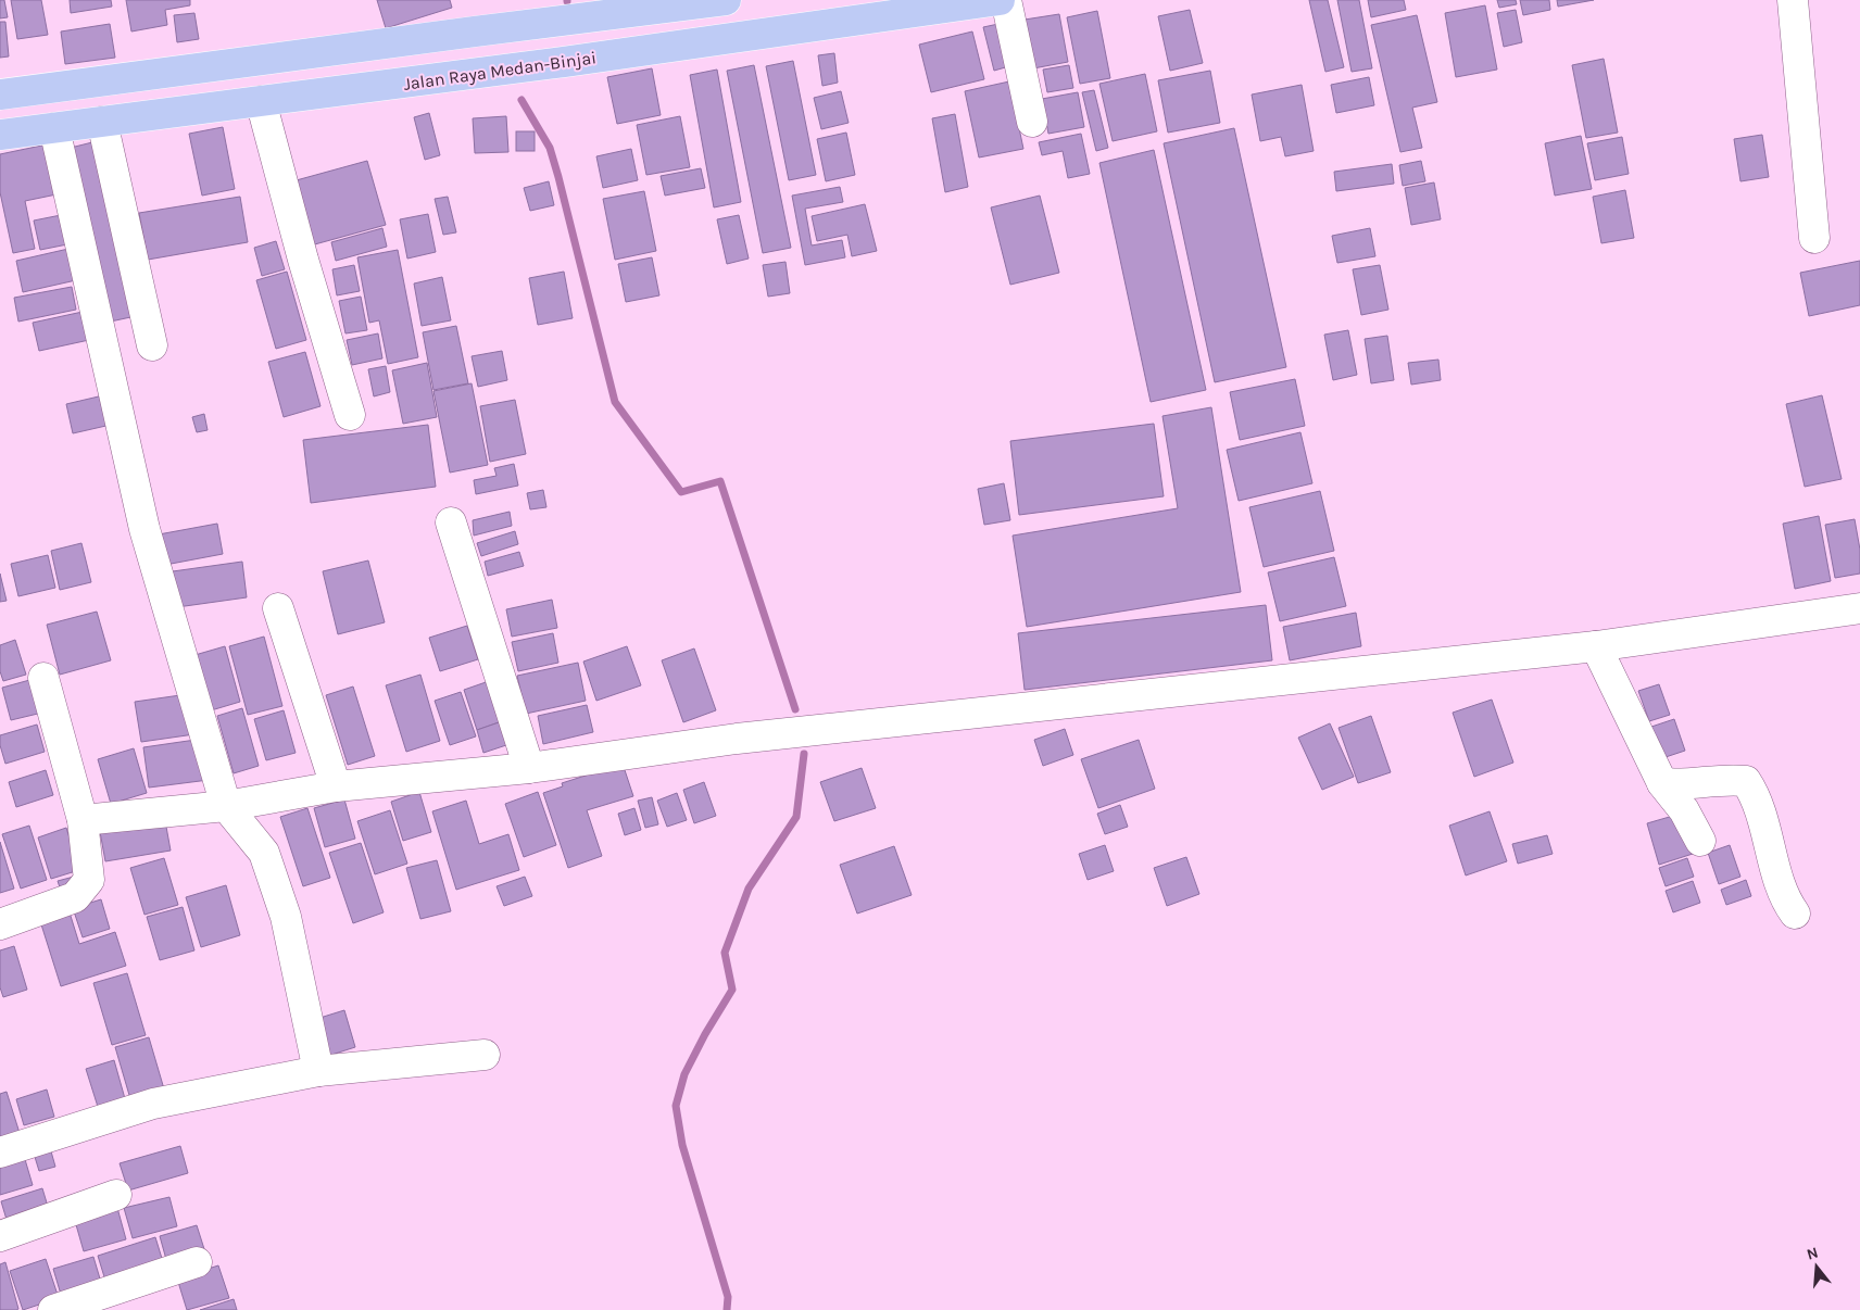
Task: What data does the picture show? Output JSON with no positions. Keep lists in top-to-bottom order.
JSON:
{
  "streets": {
    "main road": ["Jalan Raya Medan-Binjai"]
  },
  "north": "top"
}
